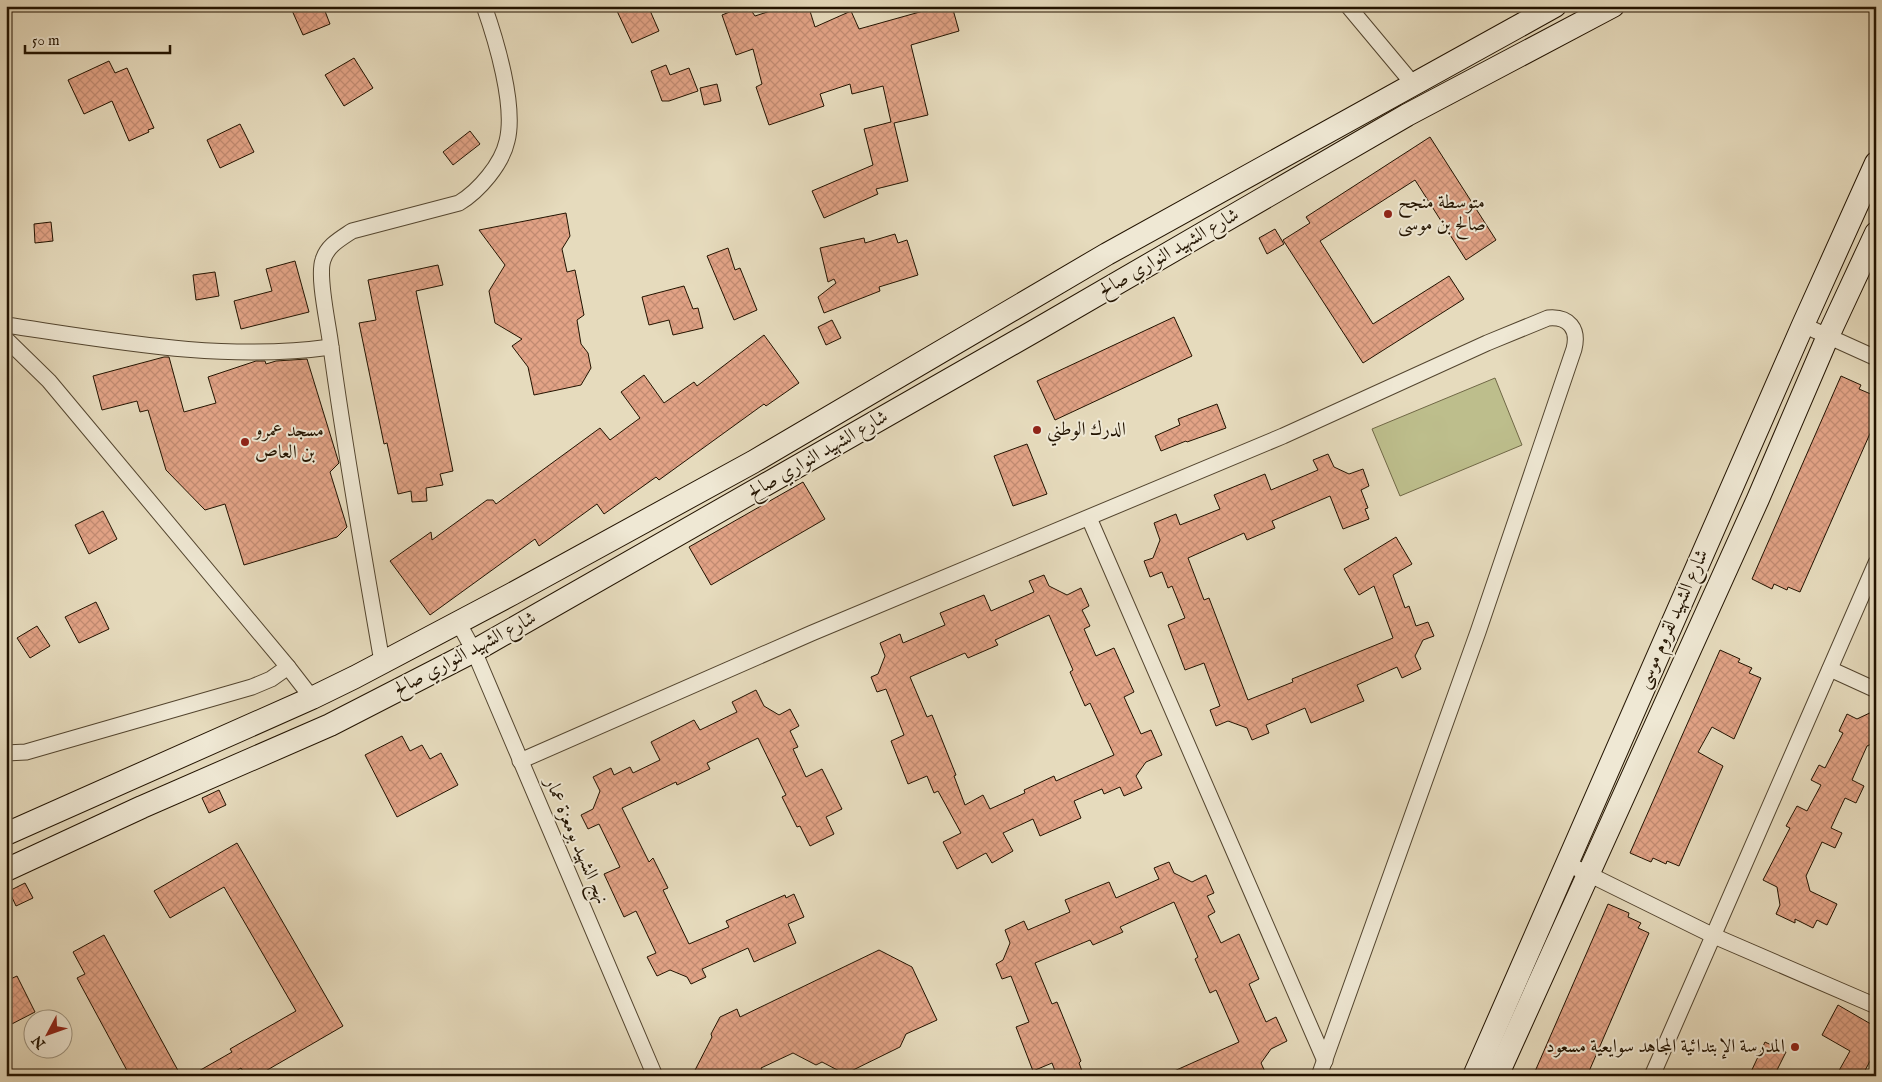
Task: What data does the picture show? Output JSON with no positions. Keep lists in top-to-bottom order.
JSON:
{
  "streets": {
    "street": ["شارع الشهيد النواري صالح", "شارع الشهيد لقروم موسى", "نهج الشهيد بومعزة عمار"]
  },
  "crossings": [
    ["شارع الشهيد النواري صالح", "نهج الشهيد بومعزة عمار"]
  ],
  "places": [
    "متوسطة منجح صالح بن موسى",
    "الدرك الوطني",
    "مسجد عمرو بن العاص",
    "المدرسة الإبتدائية المجاهد سوايعية مسعود"
  ],
  "scale_bar": "50 m",
  "north": "bottom left"
}
